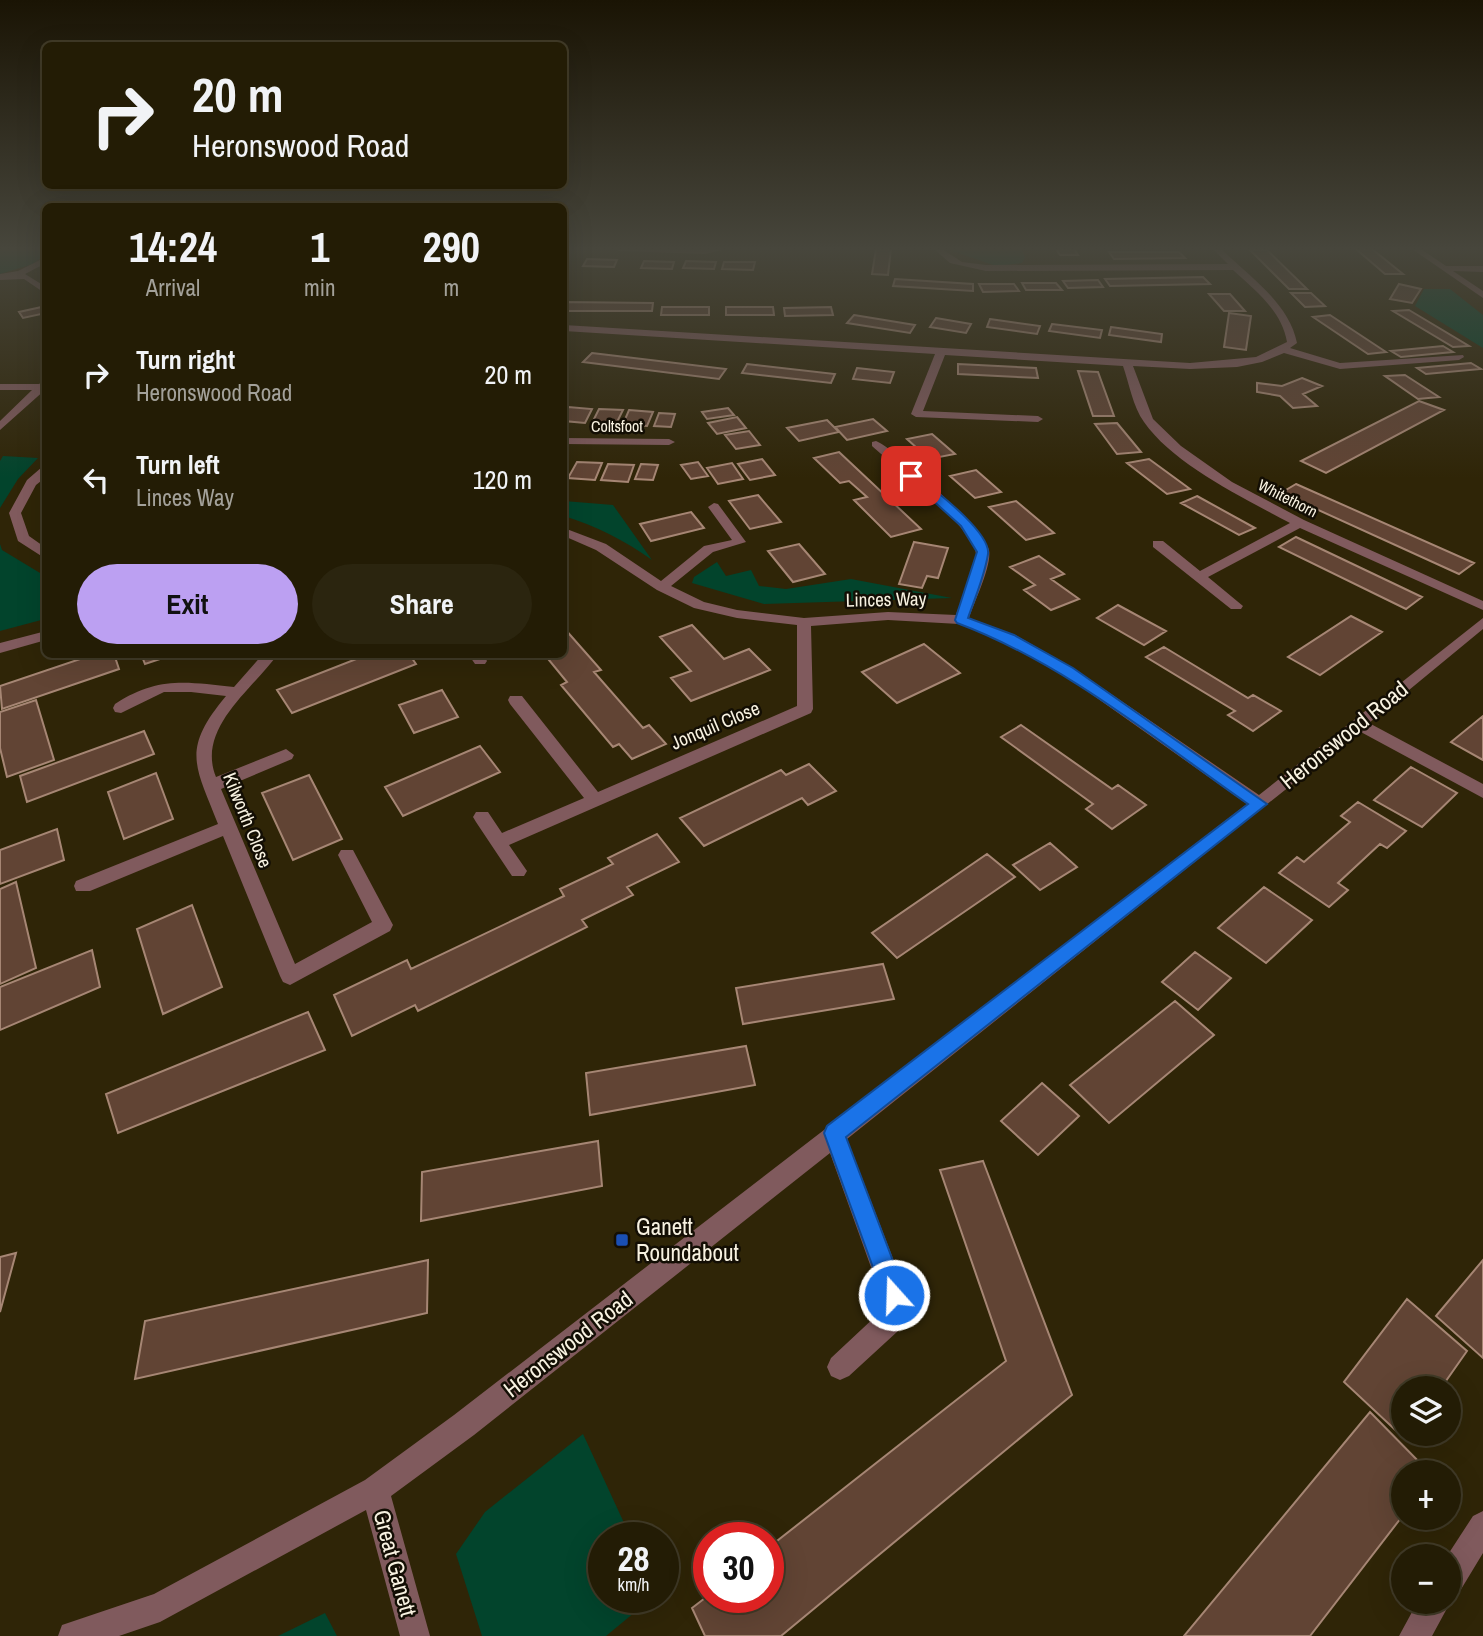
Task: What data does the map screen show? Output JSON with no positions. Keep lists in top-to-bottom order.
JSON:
{
  "streets": {
    "street": [
      "Coltsfoot",
      "Whitethorn",
      "Linces Way",
      "Jonquil Close",
      "Heronswood Road",
      "Kilworth Close",
      "Great Ganett"
    ]
  },
  "crossings": [
    ["Linces Way", "Jonquil Close"],
    ["Linces Way", "Heronswood Road"],
    ["Heronswood Road", "Great Ganett"]
  ],
  "places": {
    "transit": ["Ganett Roundabout"]
  },
  "page": {
    "turn": ["20 m", "Heronswood Road"],
    "eta": [
      "14:24",
      "Arrival",
      "1",
      "min",
      "290",
      "m"
    ],
    "list": [
      {
        "name": "Turn right",
        "note": "Heronswood Road",
        "value": "20 m"
      },
      {
        "name": "Turn left",
        "note": "Linces Way",
        "value": "120 m"
      }
    ],
    "buttons": ["Exit", "Share"],
    "map_buttons": ["+", "−"],
    "speed": "28 km/h",
    "limit": "30"
  }
}
